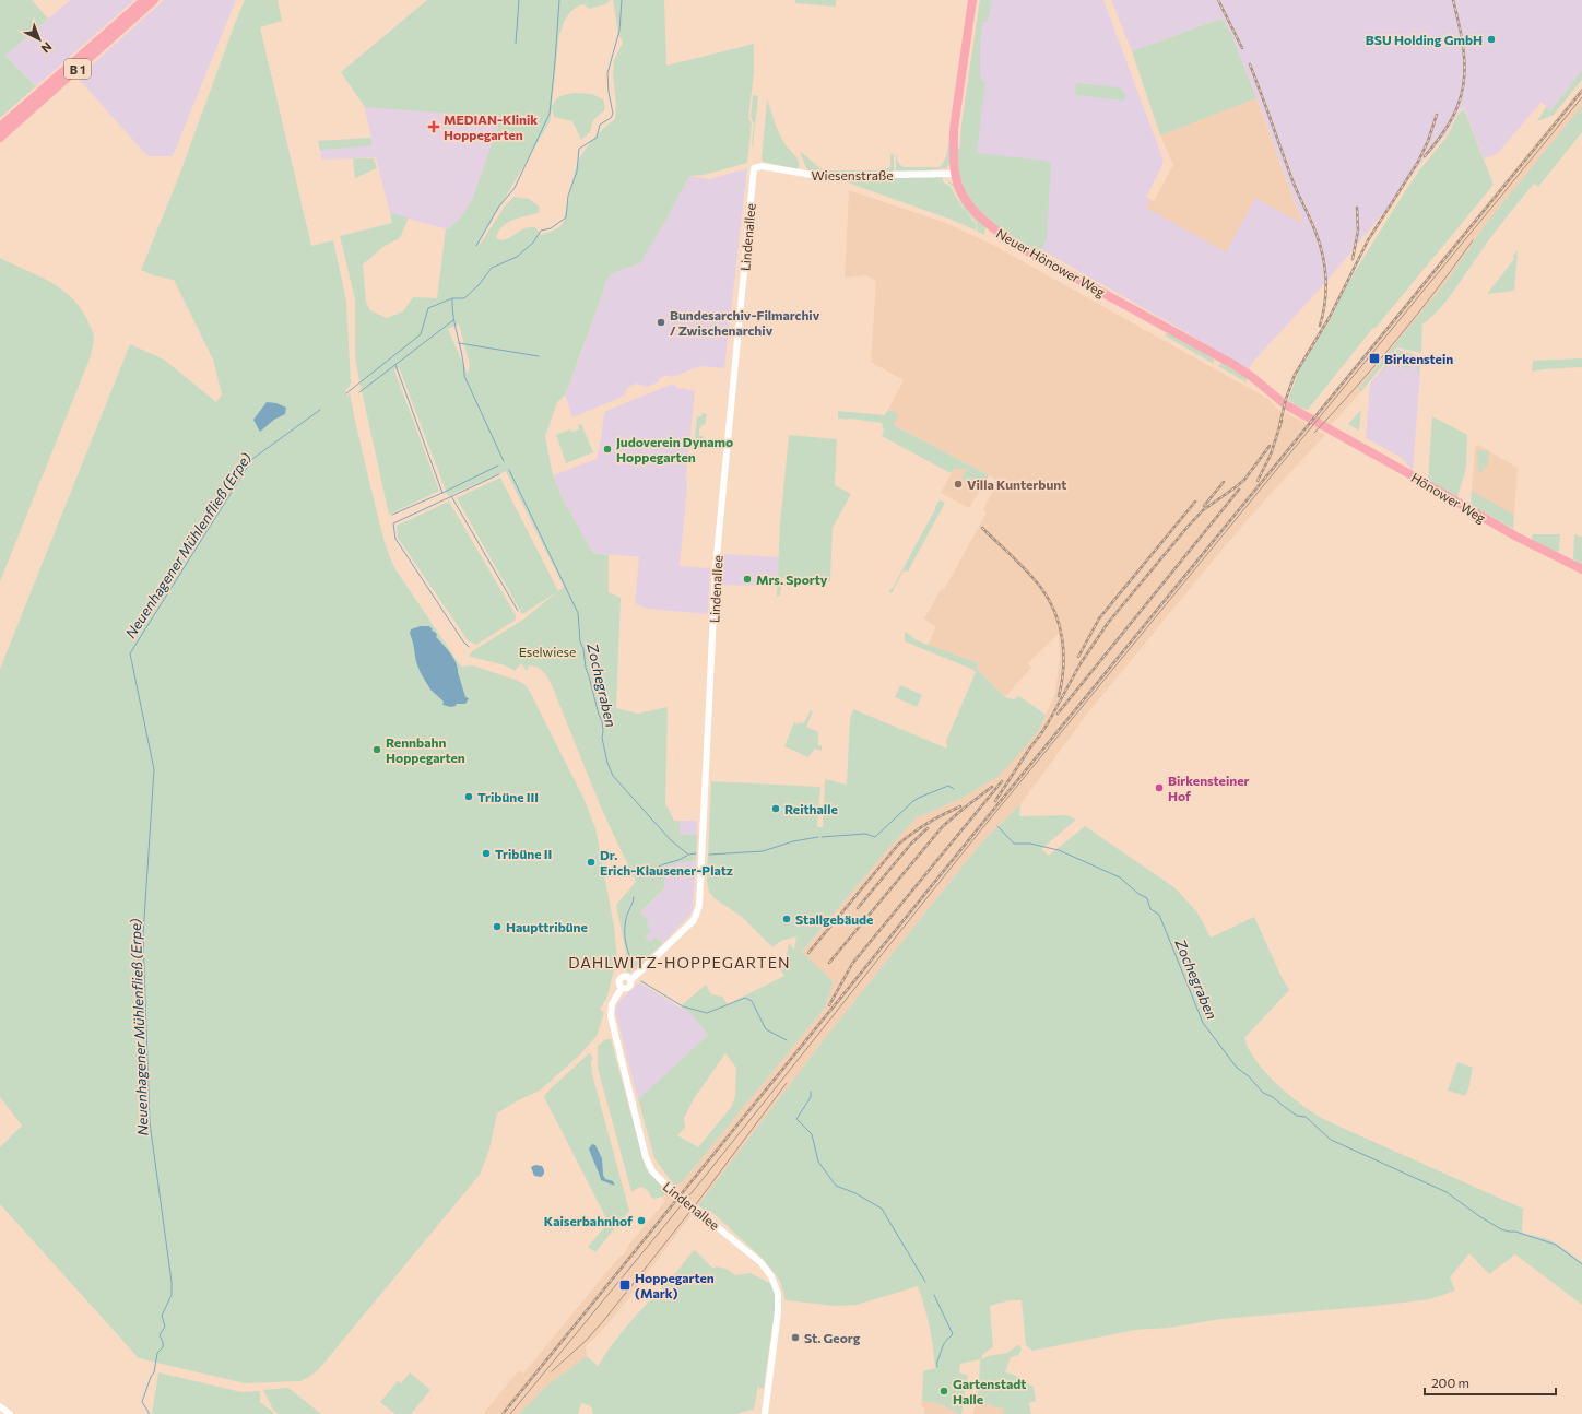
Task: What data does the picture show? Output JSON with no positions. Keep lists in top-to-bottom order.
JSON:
{
  "streets": {
    "main road": ["B 1", "Neuer Hönower Weg", "Hönower Weg"],
    "street": ["Wiesenstraße", "Lindenallee"]
  },
  "crossings": [
    ["Wiesenstraße", "Lindenallee"],
    ["Wiesenstraße", "Neuer Hönower Weg"],
    ["Neuer Hönower Weg", "Hönower Weg"]
  ],
  "districts": ["DAHLWITZ-HOPPEGARTEN"],
  "water": ["Neuenhagener Mühlenfließ (Erpe)", "Zochegraben"],
  "parks": ["Eselwiese"],
  "places": {
    "other": [
      "BSU Holding GmbH",
      "Bundesarchiv-Filmarchiv / Zwischenarchiv",
      "Judoverein Dynamo Hoppegarten",
      "Villa Kunterbunt",
      "Mrs. Sporty",
      "Rennbahn Hoppegarten",
      "Birkensteiner Hof",
      "Tribüne III",
      "Reithalle",
      "Tribüne II",
      "Dr. Erich-Klausener-Platz",
      "Stallgebäude",
      "Haupttribüne",
      "Kaiserbahnhof",
      "St. Georg",
      "Gartenstadt Halle"
    ],
    "health": ["MEDIAN-Klinik Hoppegarten"],
    "transit": ["Birkenstein", "Hoppegarten (Mark)"]
  },
  "scale_bar": "200 m",
  "north": "bottom right"
}
